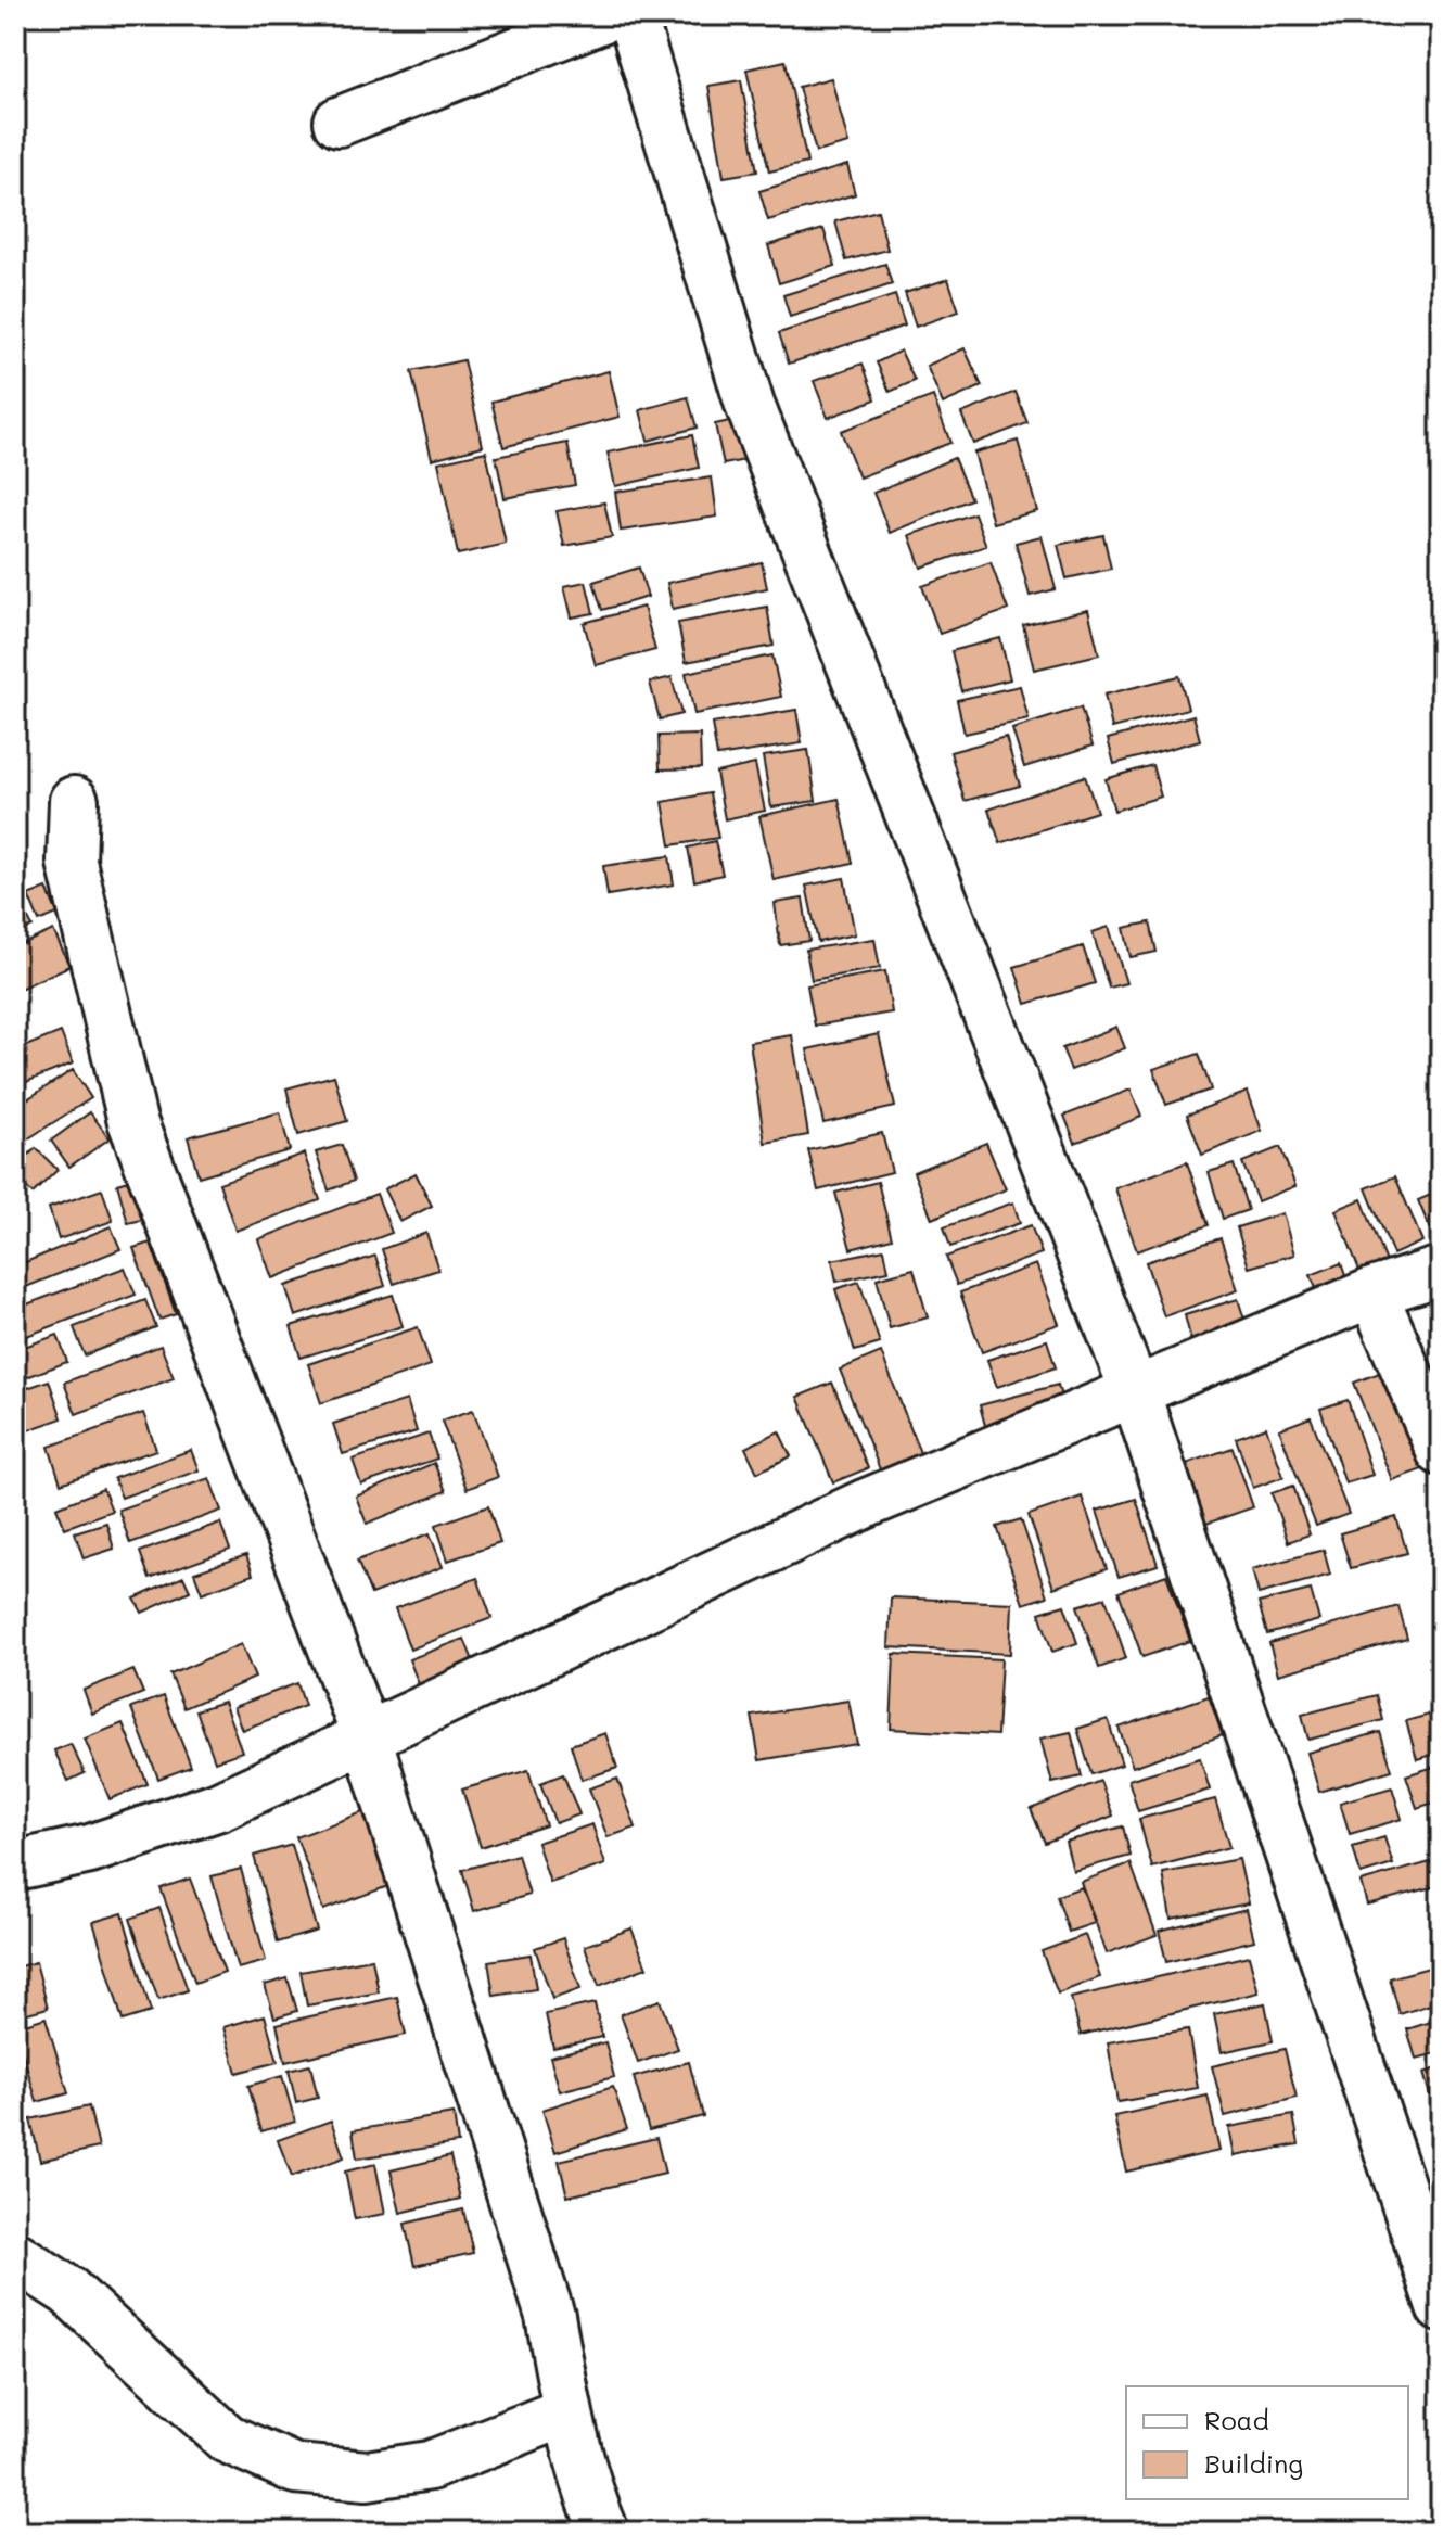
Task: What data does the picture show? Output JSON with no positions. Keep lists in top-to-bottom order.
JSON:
{
  "legend": ["Road", "Building"]
}
